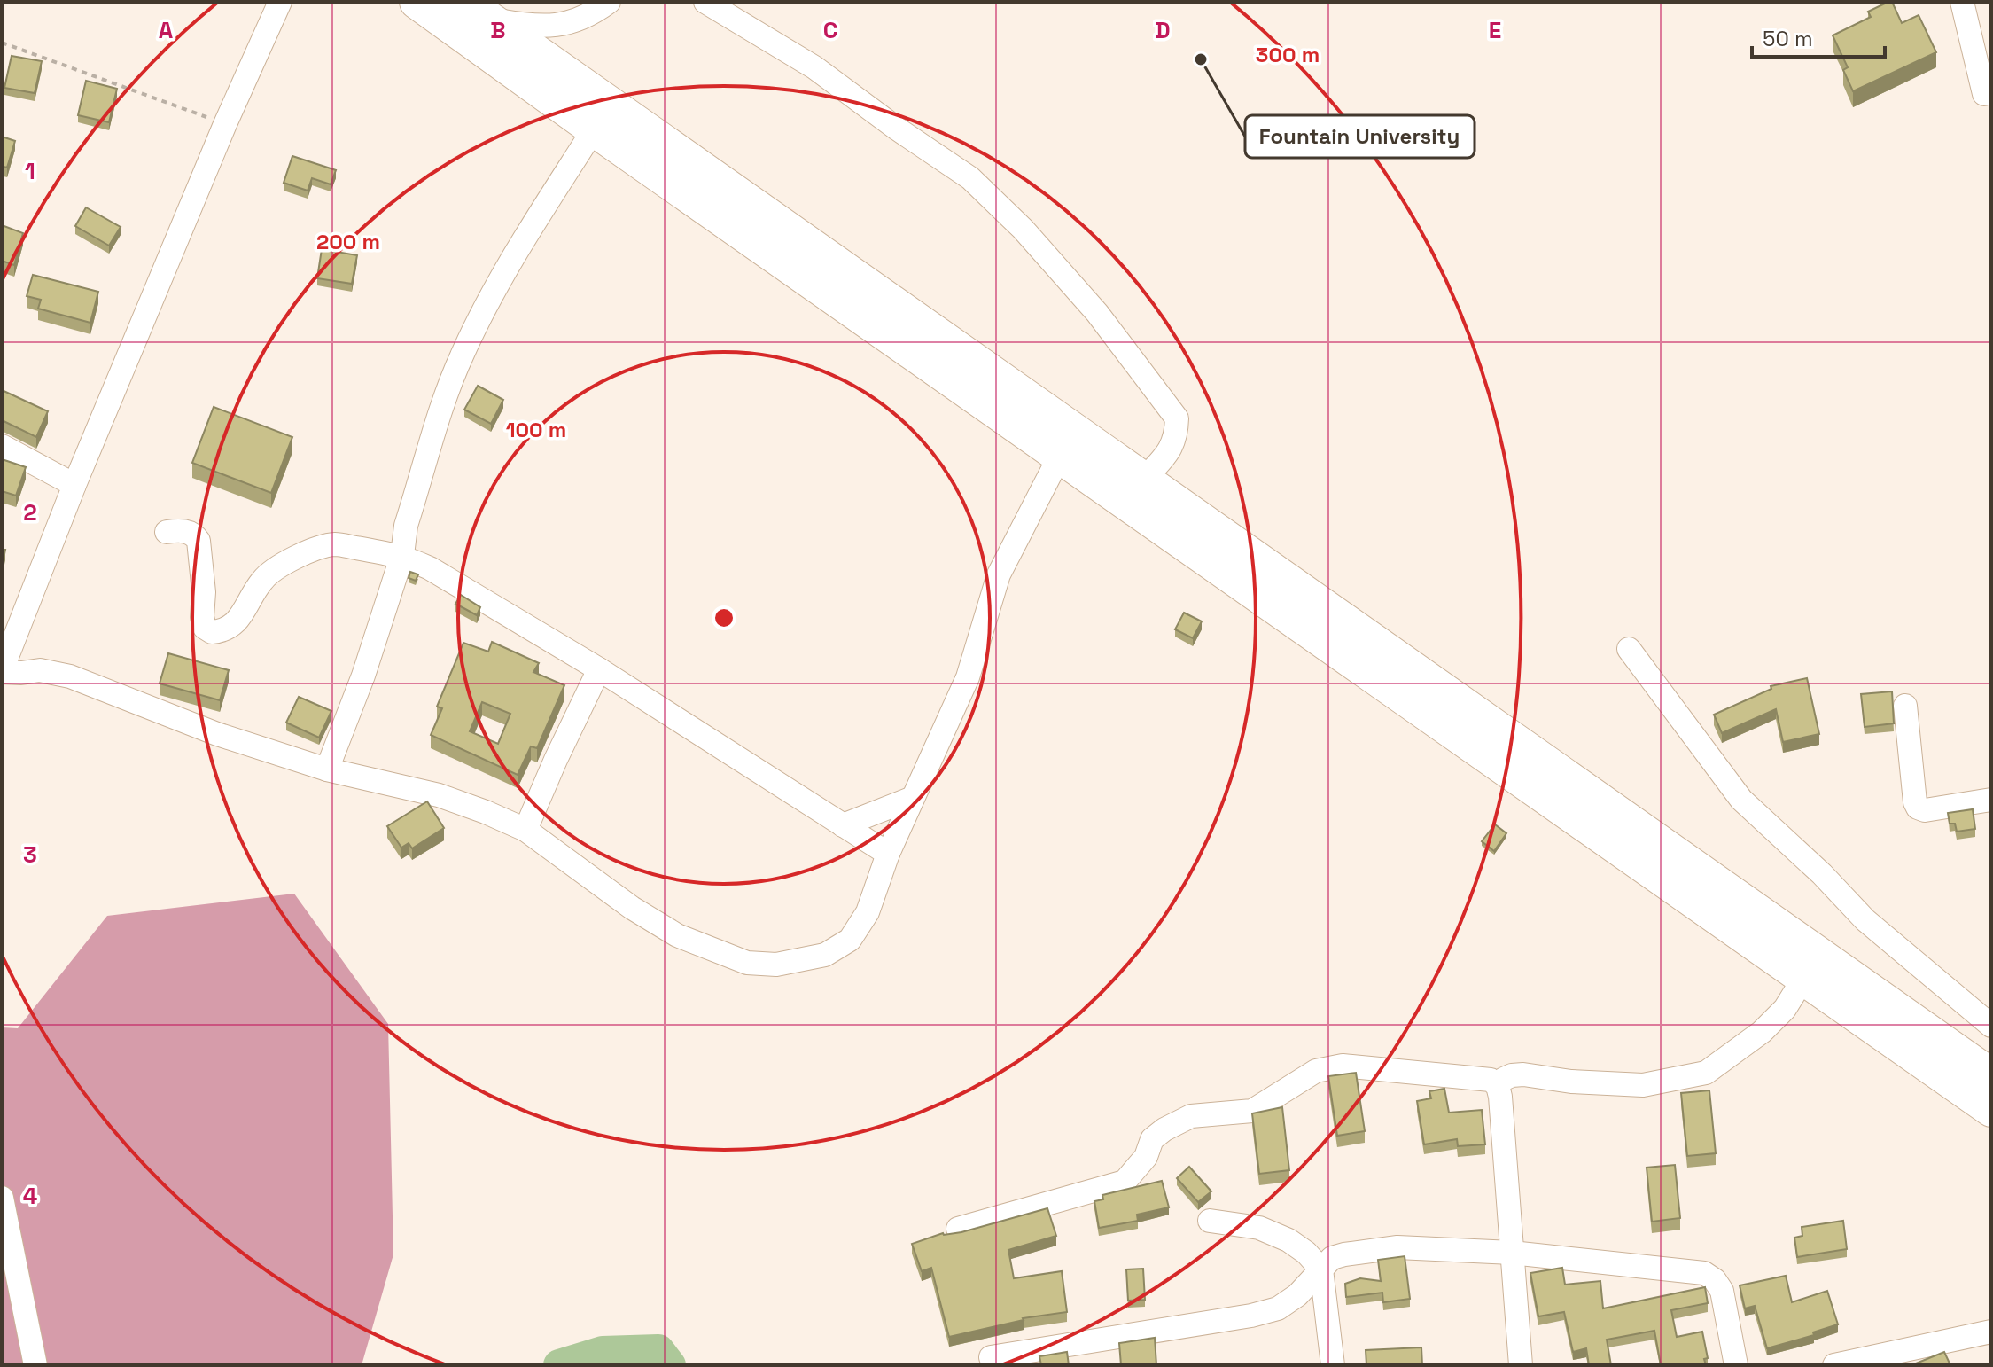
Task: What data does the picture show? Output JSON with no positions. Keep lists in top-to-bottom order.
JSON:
{
  "places": ["Fountain University"],
  "scale_bar": "50 m",
  "grid": {
    "columns": [
      "A",
      "B",
      "C",
      "D",
      "E"
    ],
    "rows": [
      "1",
      "2",
      "3",
      "4"
    ]
  },
  "rings": ["300 m", "200 m", "100 m"]
}
